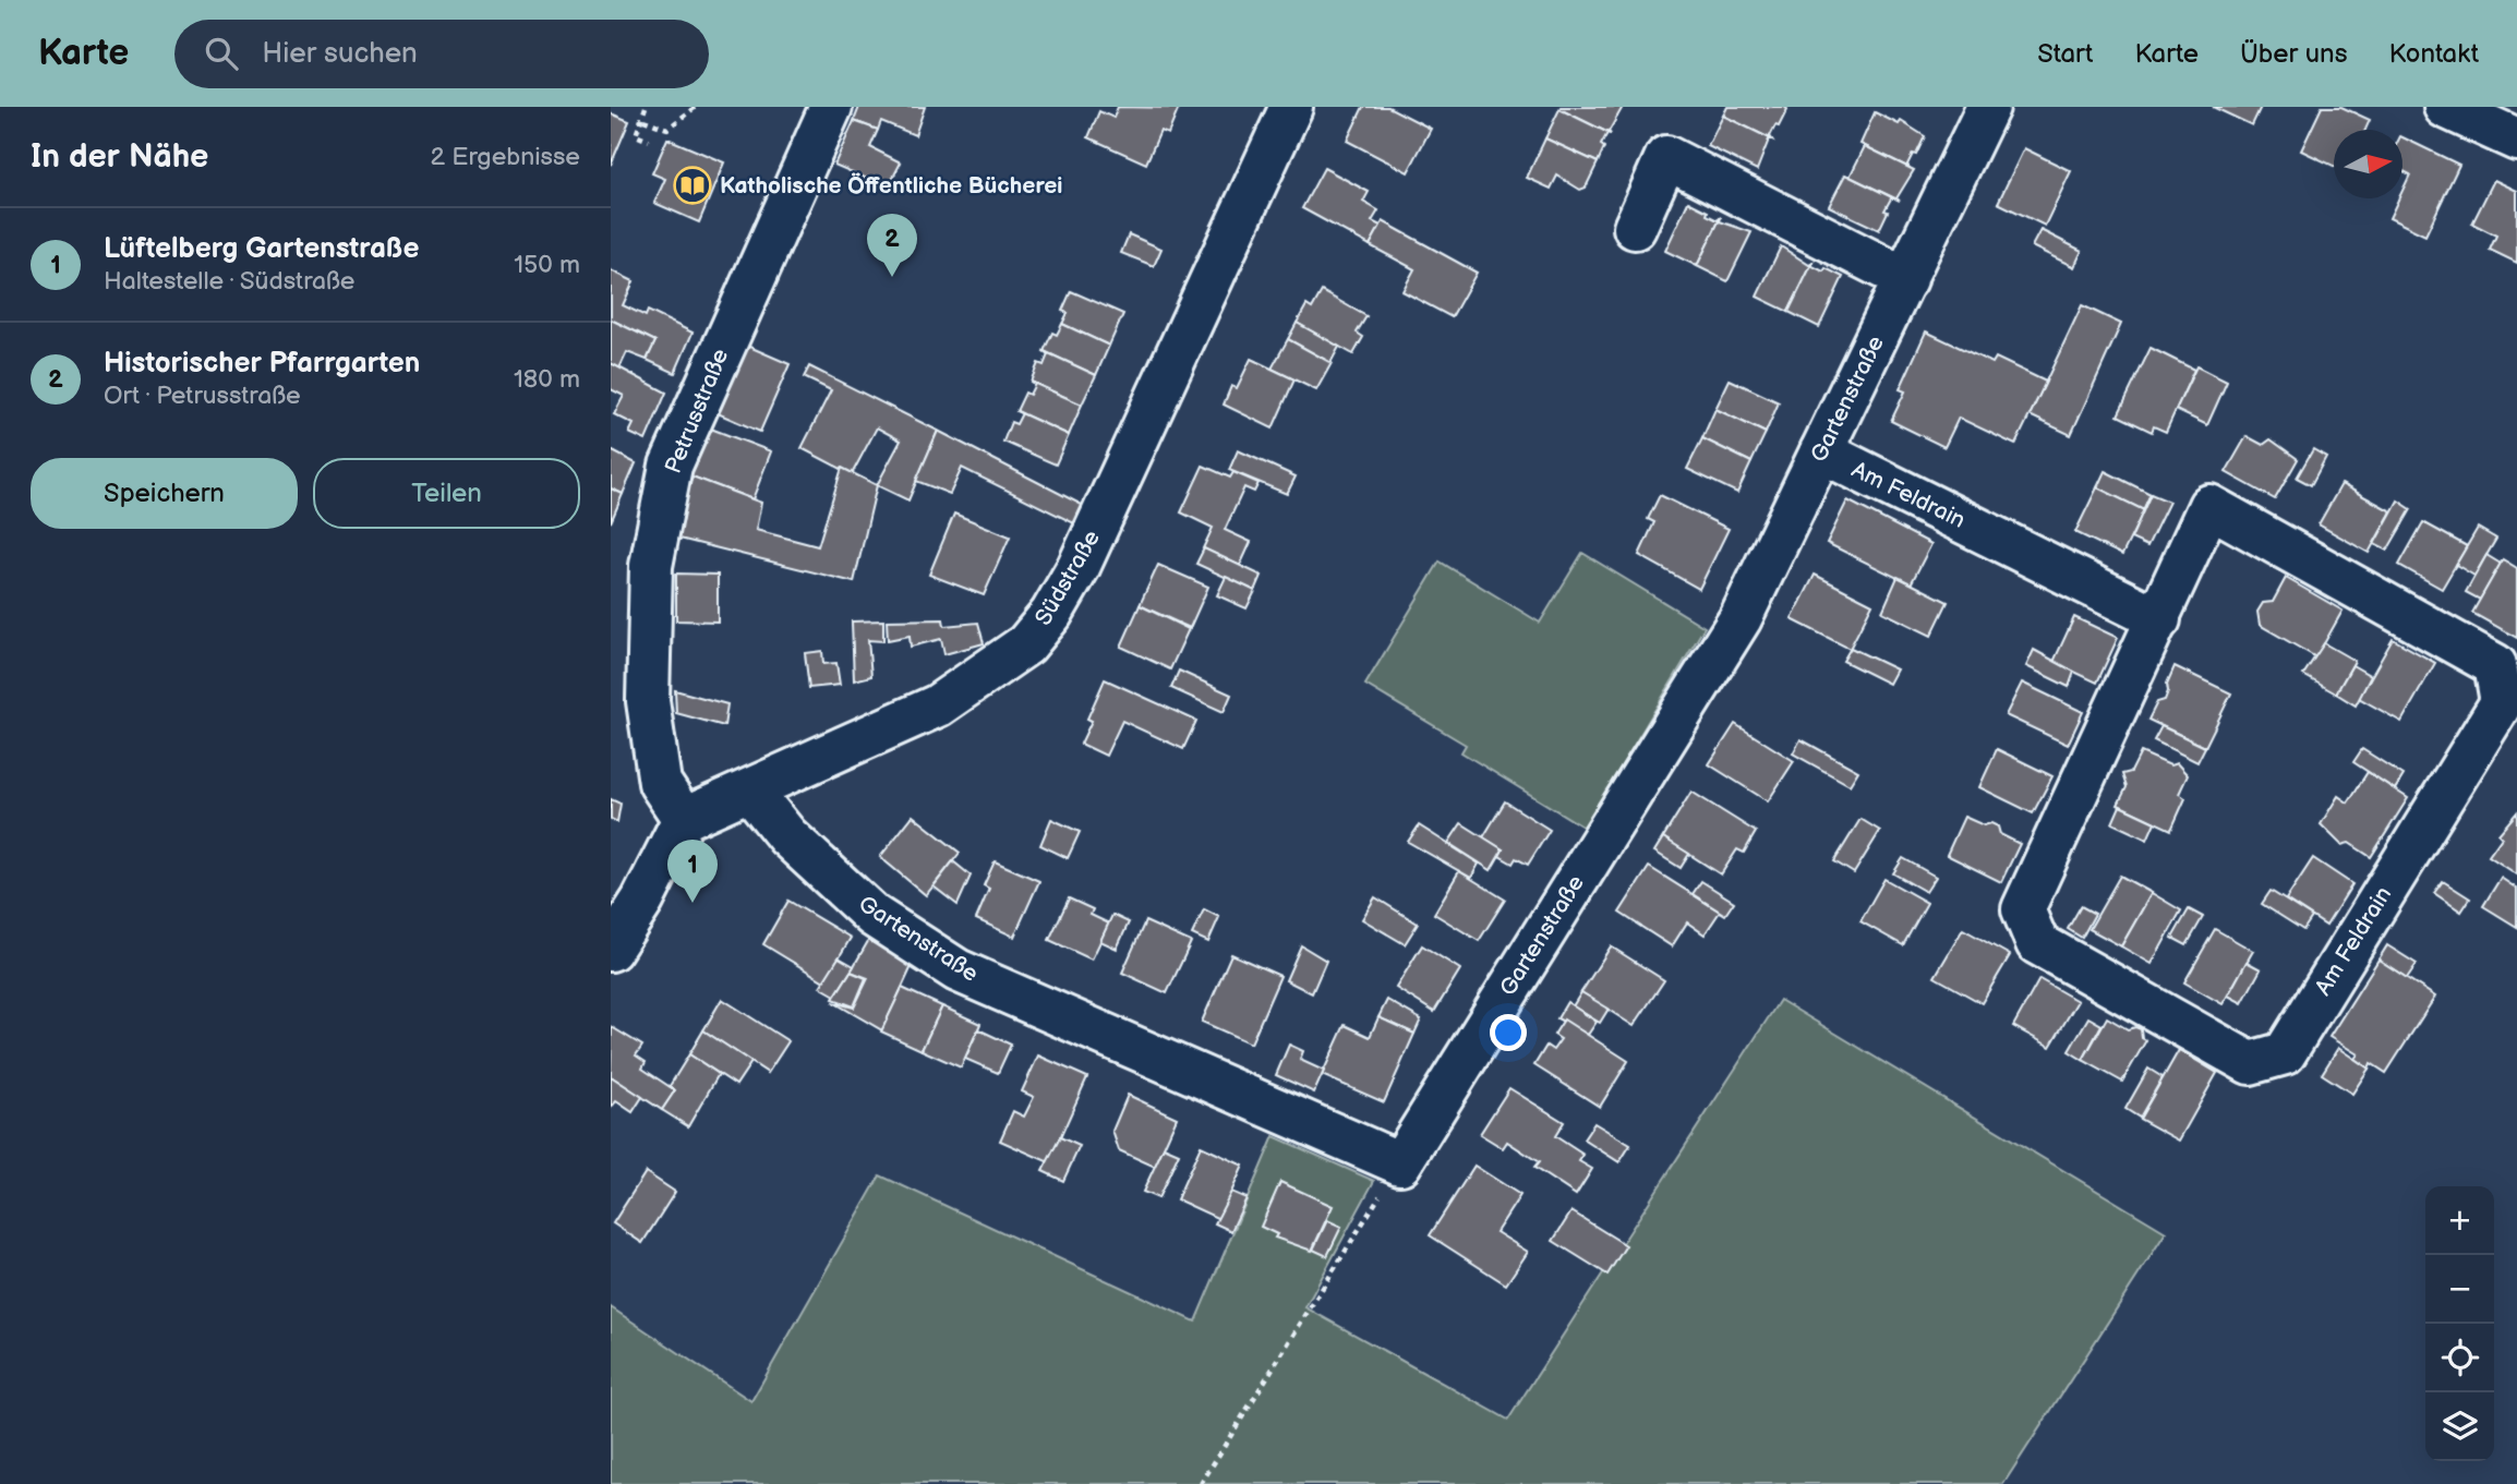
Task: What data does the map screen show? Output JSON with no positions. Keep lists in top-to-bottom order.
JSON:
{
  "streets": {
    "street": [
      "Gartenstraße",
      "Petrusstraße",
      "Am Feldrain",
      "Südstraße"
    ]
  },
  "crossings": [
    ["Gartenstraße", "Am Feldrain"],
    ["Gartenstraße", "Südstraße"],
    ["Petrusstraße", "Südstraße"]
  ],
  "places": {
    "library": ["Katholische Öffentliche Bücherei"]
  },
  "north": "right",
  "page": {
    "header": "Karte",
    "search": "Hier suchen",
    "nav": [
      "Start",
      "Karte",
      "Über uns",
      "Kontakt"
    ],
    "heading": ["In der Nähe", "2 Ergebnisse"],
    "list": [
      {
        "mark": "1",
        "name": "Lüftelberg Gartenstraße",
        "note": "Haltestelle · Südstraße",
        "value": "150 m"
      },
      {
        "mark": "2",
        "name": "Historischer Pfarrgarten",
        "note": "Ort · Petrusstraße",
        "value": "180 m"
      }
    ],
    "pins": ["2", "1"],
    "buttons": ["Speichern", "Teilen"],
    "map_buttons": ["+", "−"]
  }
}
